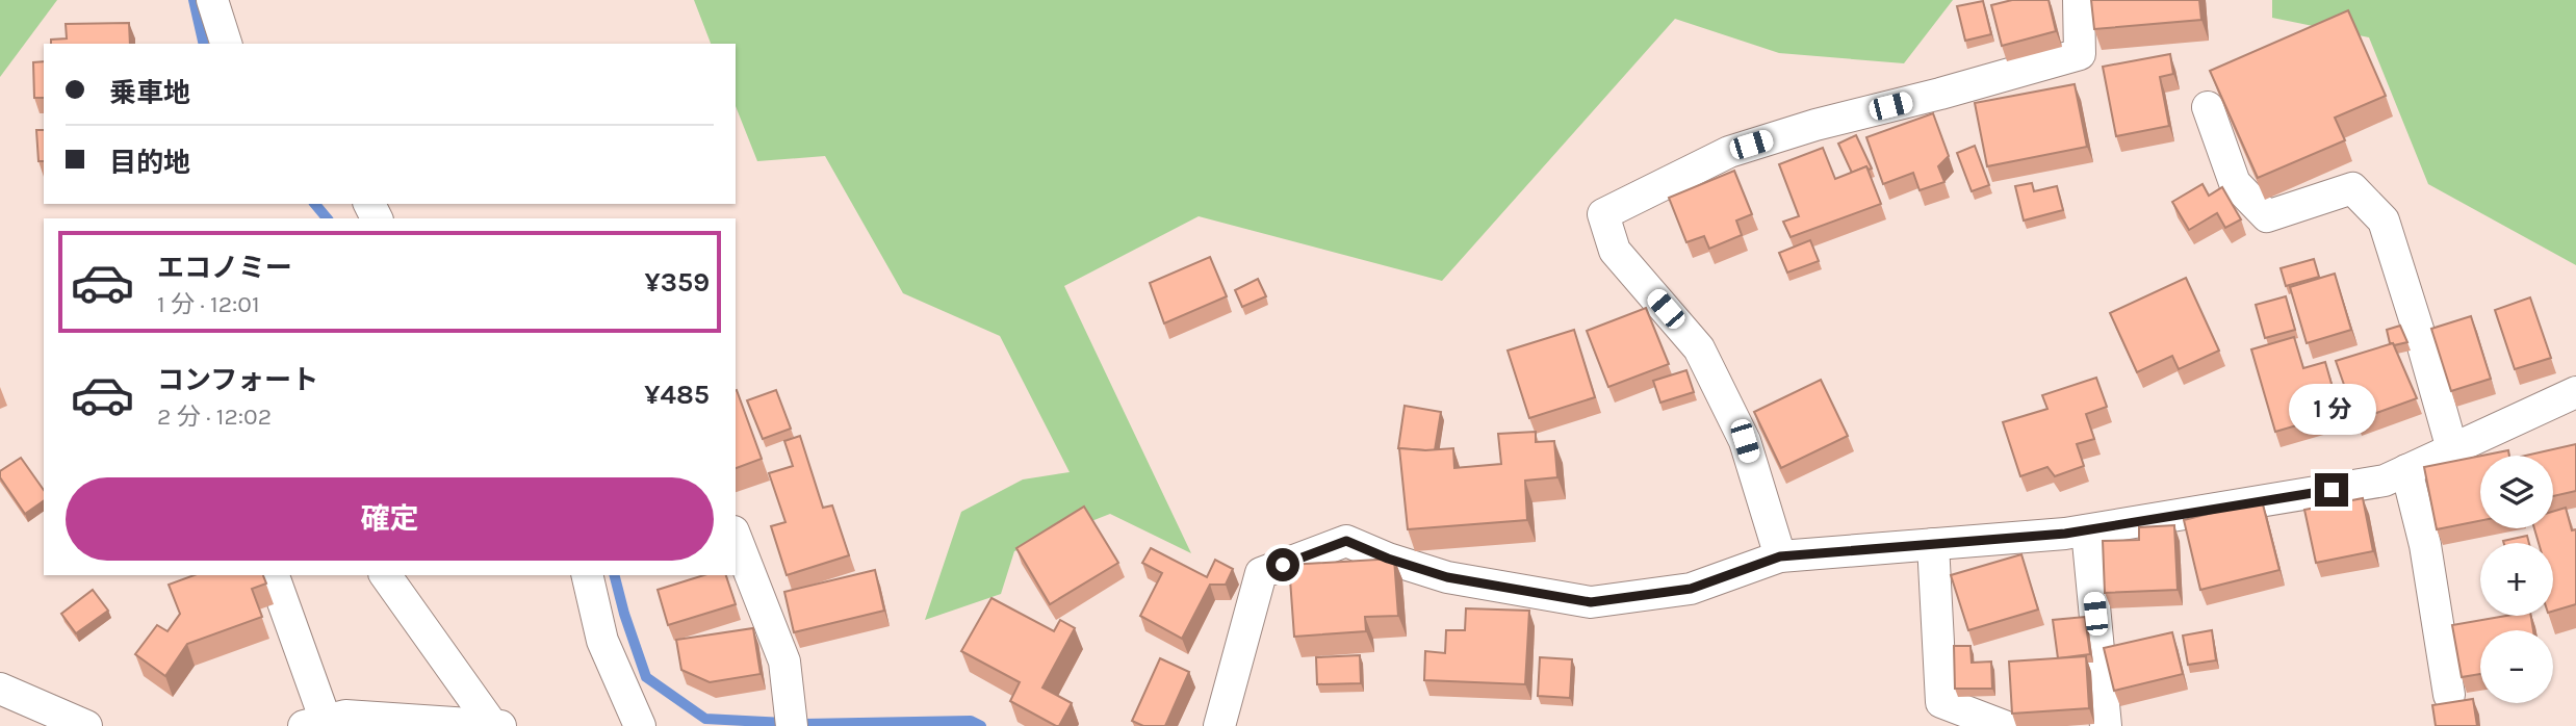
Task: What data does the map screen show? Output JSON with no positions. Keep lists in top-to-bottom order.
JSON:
{
  "page": {
    "banner": ["乗車地", "目的地"],
    "list": [
      {
        "name": "エコノミー",
        "note": "1 分 · 12:01",
        "value": "¥359"
      },
      {
        "name": "コンフォート",
        "note": "2 分 · 12:02",
        "value": "¥485"
      }
    ],
    "bubble": "1 分",
    "map_buttons": ["+", "−"],
    "buttons": "確定"
  }
}
